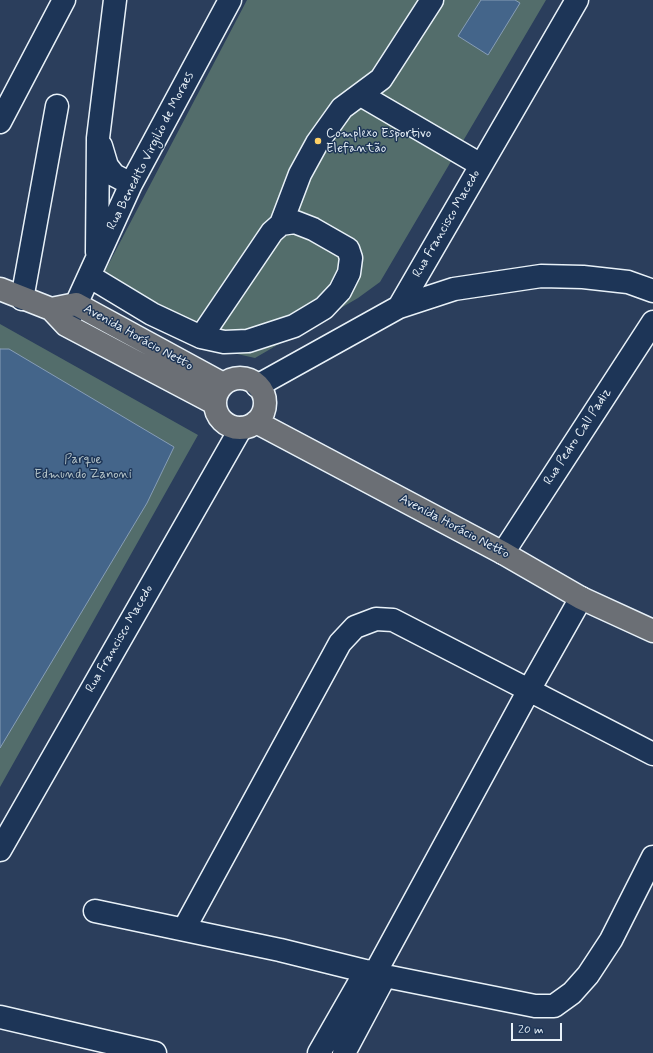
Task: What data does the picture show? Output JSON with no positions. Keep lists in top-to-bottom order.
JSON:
{
  "streets": {
    "main road": ["Avenida Horácio Netto"],
    "street": ["Rua Benedito Virgilio de Moraes", "Rua Francisco Macedo", "Rua Pedro Call Padiz"]
  },
  "crossings": [
    ["Rua Benedito Virgilio de Moraes", "Avenida Horácio Netto"],
    ["Rua Francisco Macedo", "Avenida Horácio Netto"],
    ["Avenida Horácio Netto", "Rua Pedro Call Padiz"]
  ],
  "parks": ["Parque Edmundo Zanoni"],
  "places": ["Complexo Esportivo Elefantão"],
  "scale_bar": "20 m"
}
